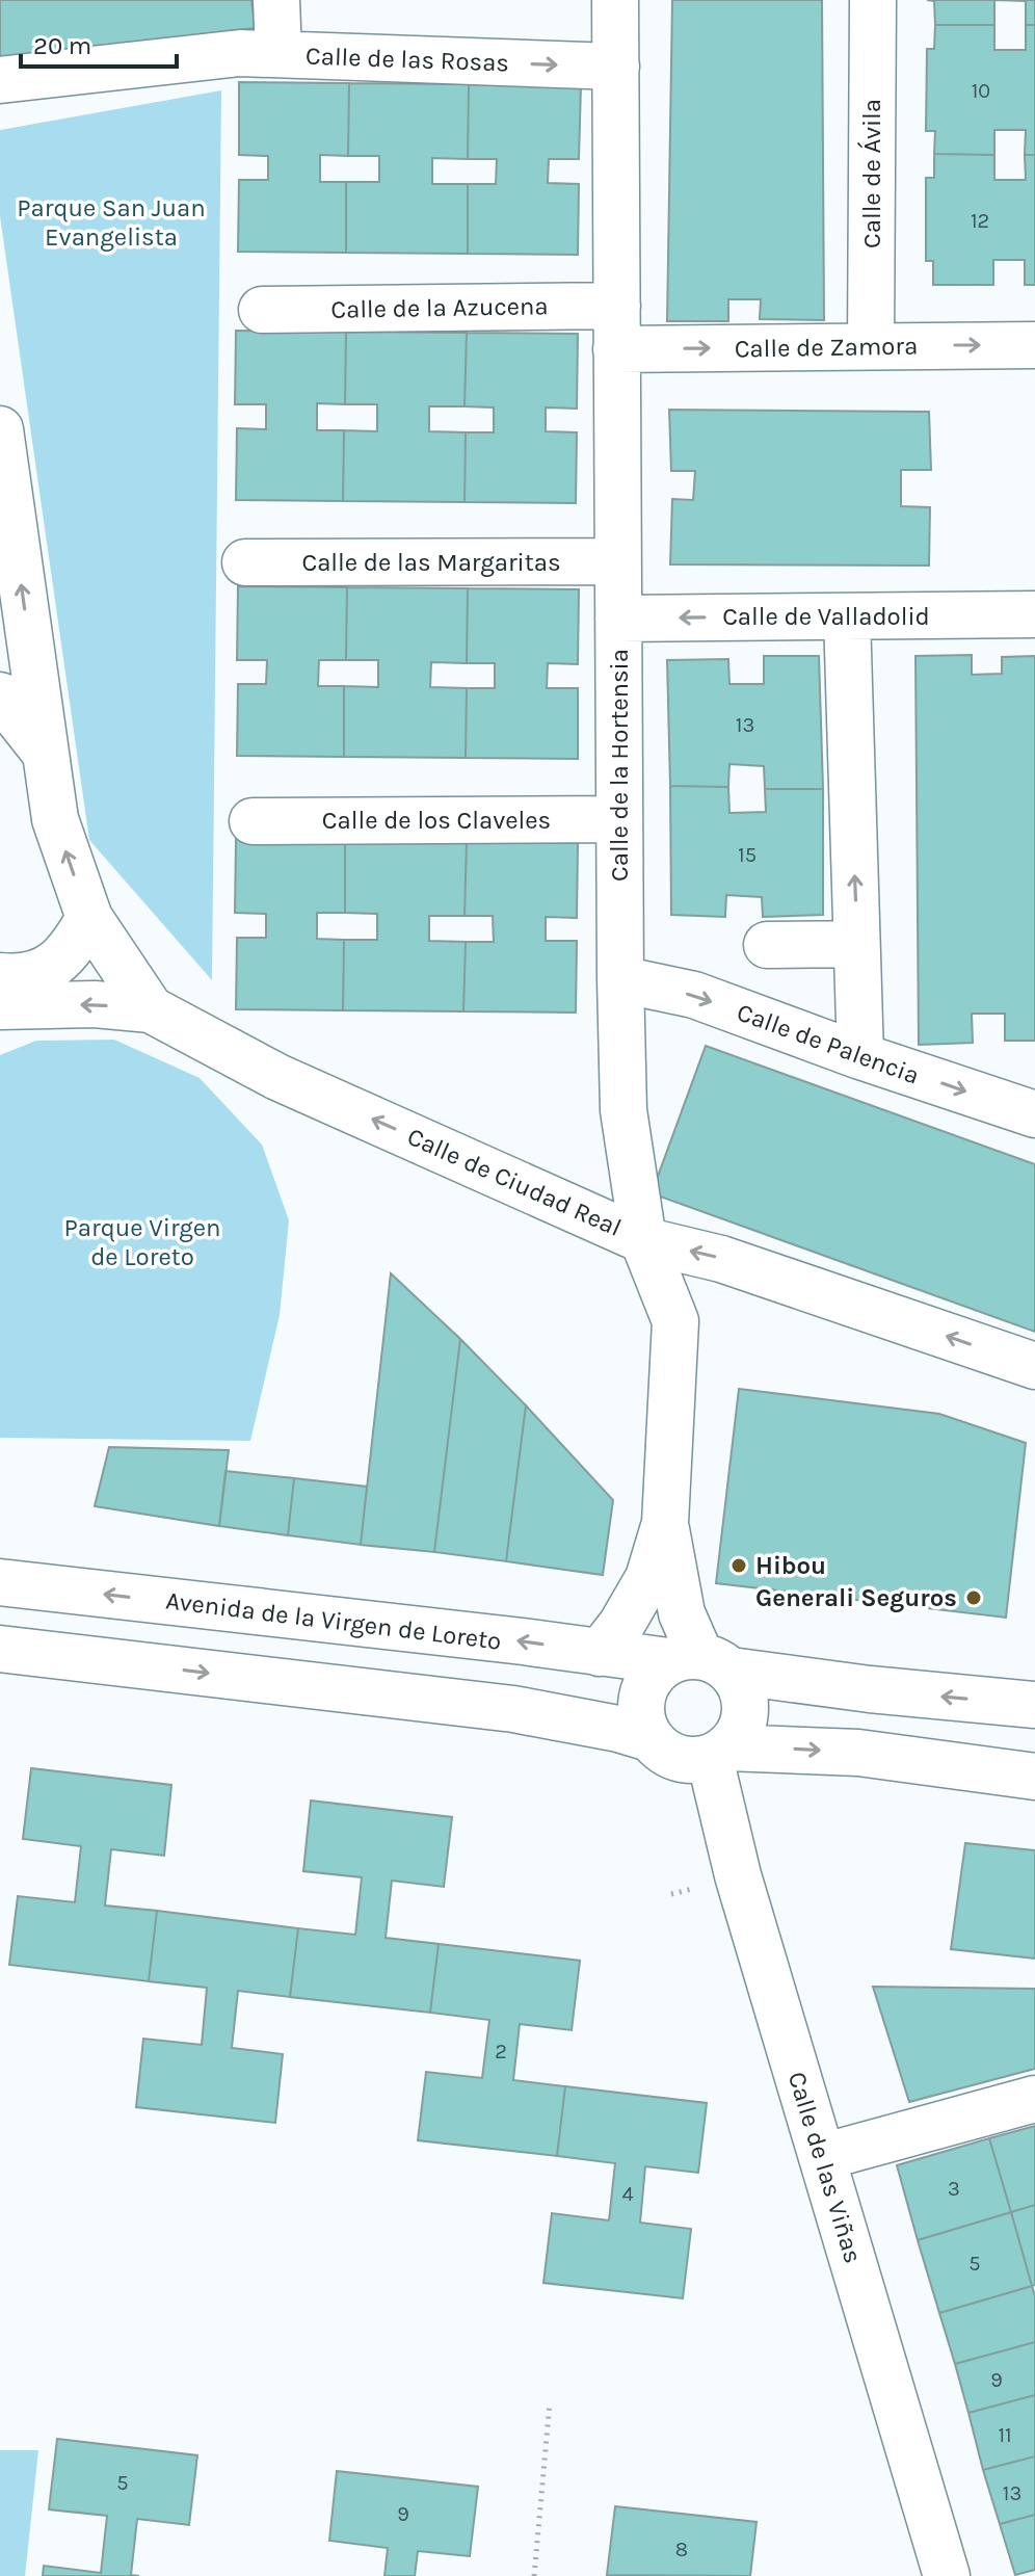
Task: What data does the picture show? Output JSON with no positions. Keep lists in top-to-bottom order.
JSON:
{
  "streets": {
    "street": [
      "Calle de las Rosas",
      "Calle de Ávila",
      "Calle de la Azucena",
      "Calle de Zamora",
      "Calle de las Margaritas",
      "Calle de Valladolid",
      "Calle de la Hortensia",
      "Calle de los Claveles",
      "Calle de Palencia",
      "Calle de Ciudad Real",
      "Avenida de la Virgen de Loreto",
      "Calle de las Viñas"
    ]
  },
  "crossings": [
    ["Calle de las Rosas", "Calle de la Hortensia"],
    ["Calle de Ávila", "Calle de Zamora"],
    ["Calle de la Azucena", "Calle de Zamora"],
    ["Calle de la Azucena", "Calle de la Hortensia"],
    ["Calle de Zamora", "Calle de la Hortensia"],
    ["Calle de las Margaritas", "Calle de la Hortensia"],
    ["Calle de Valladolid", "Calle de la Hortensia"],
    ["Calle de la Hortensia", "Calle de los Claveles"],
    ["Calle de la Hortensia", "Calle de Palencia"],
    ["Calle de la Hortensia", "Calle de Ciudad Real"],
    ["Calle de la Hortensia", "Avenida de la Virgen de Loreto"],
    ["Calle de la Hortensia", "Calle de las Viñas"],
    ["Avenida de la Virgen de Loreto", "Calle de las Viñas"]
  ],
  "one_way": [
    "Calle de las Rosas",
    "Calle de Zamora",
    "Calle de Palencia",
    "Calle de Ciudad Real"
  ],
  "parks": ["Parque San Juan Evangelista", "Parque Virgen de Loreto"],
  "places": ["Hibou", "Generali Seguros"],
  "house_numbers": [
    "10",
    "12",
    "13",
    "15",
    "2",
    "3",
    "4",
    "5",
    "9",
    "11",
    "5",
    "13",
    "9",
    "8"
  ],
  "scale_bar": "20 m"
}
